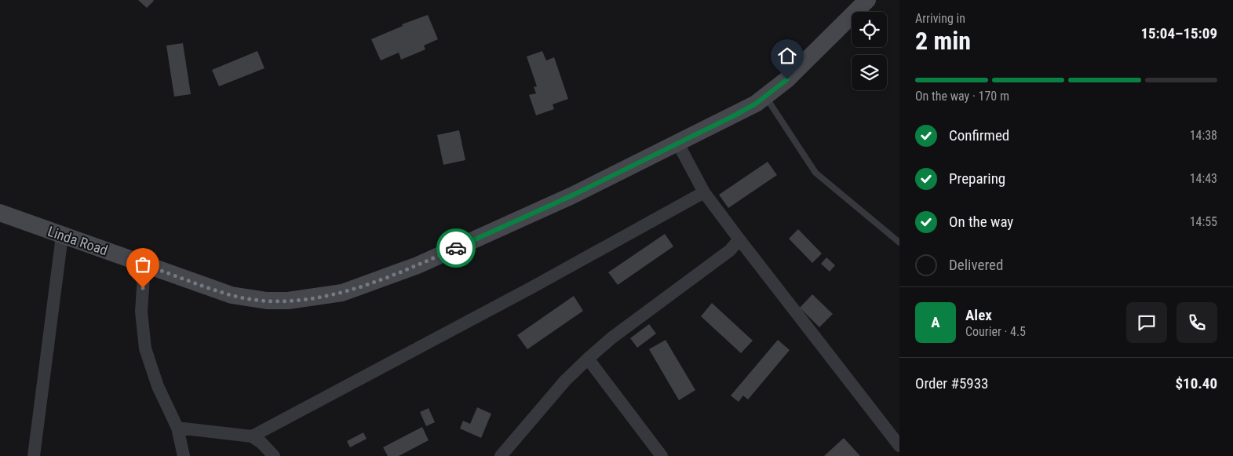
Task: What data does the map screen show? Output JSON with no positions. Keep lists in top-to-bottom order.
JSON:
{
  "streets": {
    "street": ["Linda Road"]
  },
  "page": {
    "heading": ["2 min", "Arriving in", "15:04–15:09"],
    "panel": [
      "Alex",
      "Courier · 4.5",
      "Order #5933",
      "$10.40"
    ],
    "bar": "On the way · 170 m",
    "list": [
      ["Confirmed", "14:38"],
      ["Preparing", "14:43"],
      ["On the way", "14:55"],
      "Delivered"
    ],
    "round": "A"
  }
}
